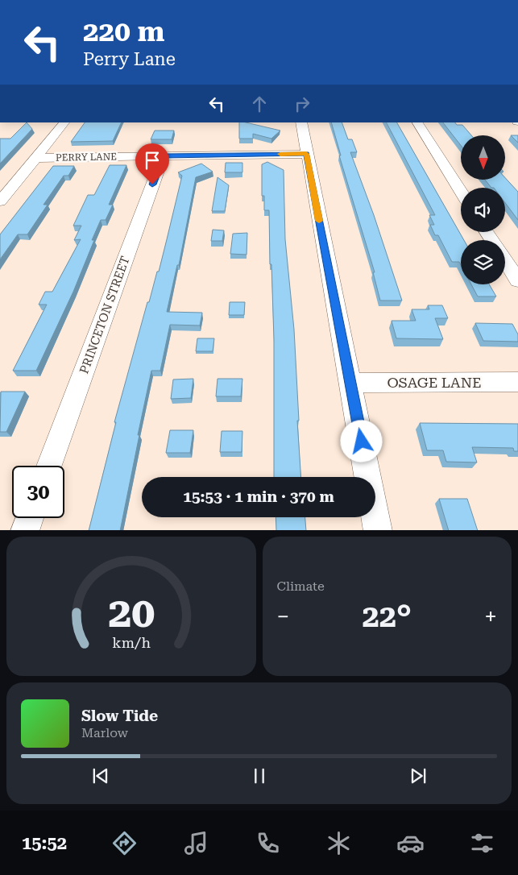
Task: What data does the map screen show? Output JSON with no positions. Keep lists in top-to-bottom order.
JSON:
{
  "streets": {
    "street": ["PERRY LANE", "PRINCETON STREET", "OSAGE LANE"]
  },
  "crossings": [
    ["PERRY LANE", "PRINCETON STREET"]
  ],
  "north": "bottom",
  "page": {
    "turn": ["220 m", "Perry Lane"],
    "limit": "30",
    "trip": "15:53 · 1 min · 370 m",
    "tile": "Climate",
    "heat": ["−", "22°", "+"],
    "song": ["Slow Tide", "Marlow"],
    "tabs": "15:52",
    "gauge": ["20", "km/h"]
  }
}
